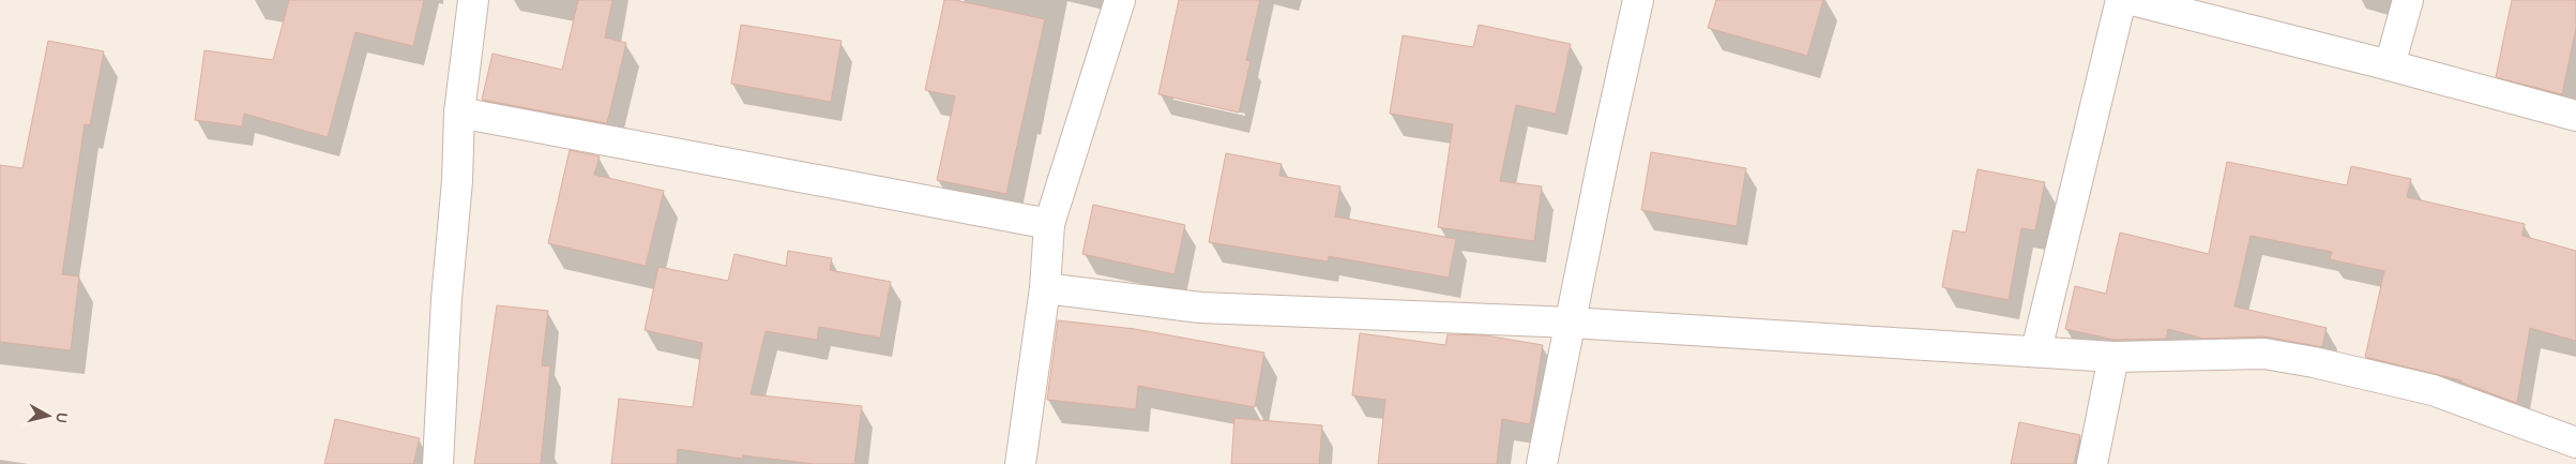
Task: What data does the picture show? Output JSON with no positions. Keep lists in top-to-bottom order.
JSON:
{
  "north": "right"
}
